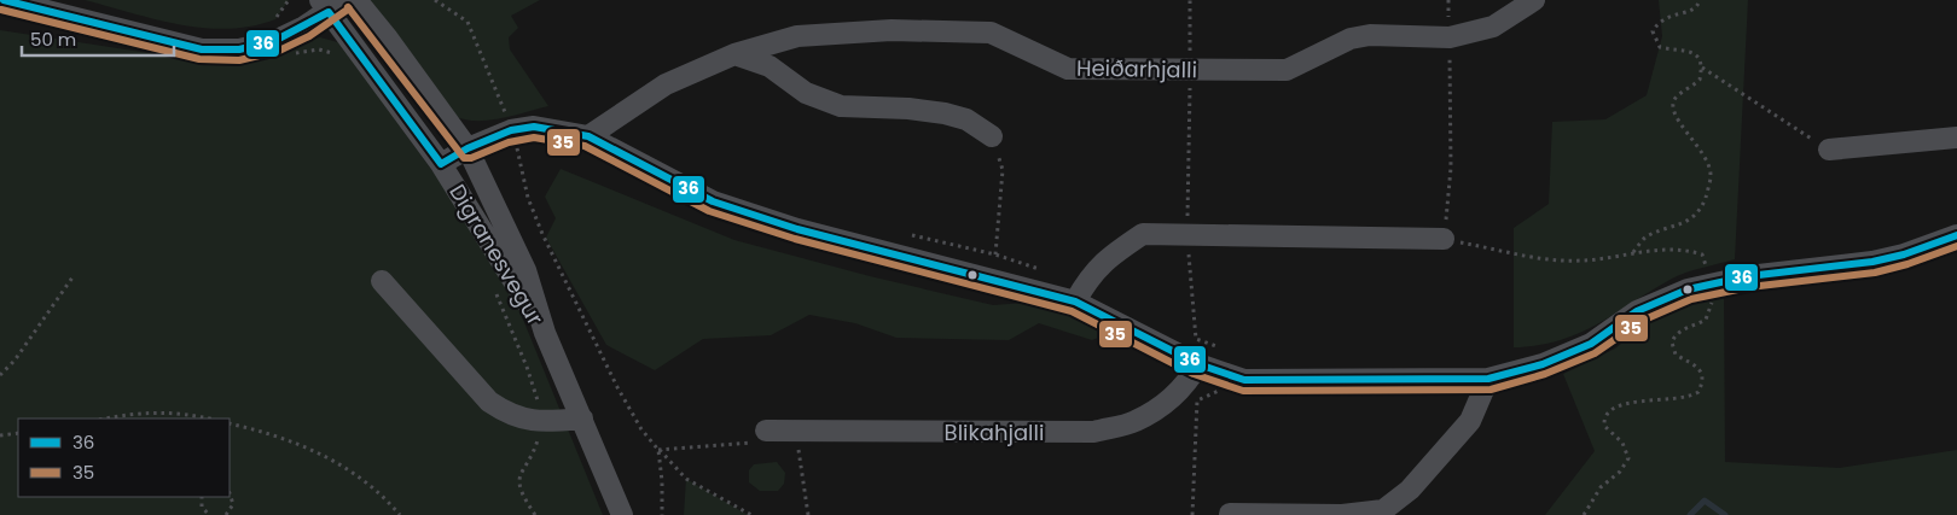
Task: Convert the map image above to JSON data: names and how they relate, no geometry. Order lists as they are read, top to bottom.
{
  "streets": {
    "street": ["Heiðarhjalli", "Digranesvegur", "Blikahjalli"]
  },
  "lines": ["transit line 36", "transit line 35"],
  "legend": ["36", "35"],
  "scale_bar": "50 m"
}
